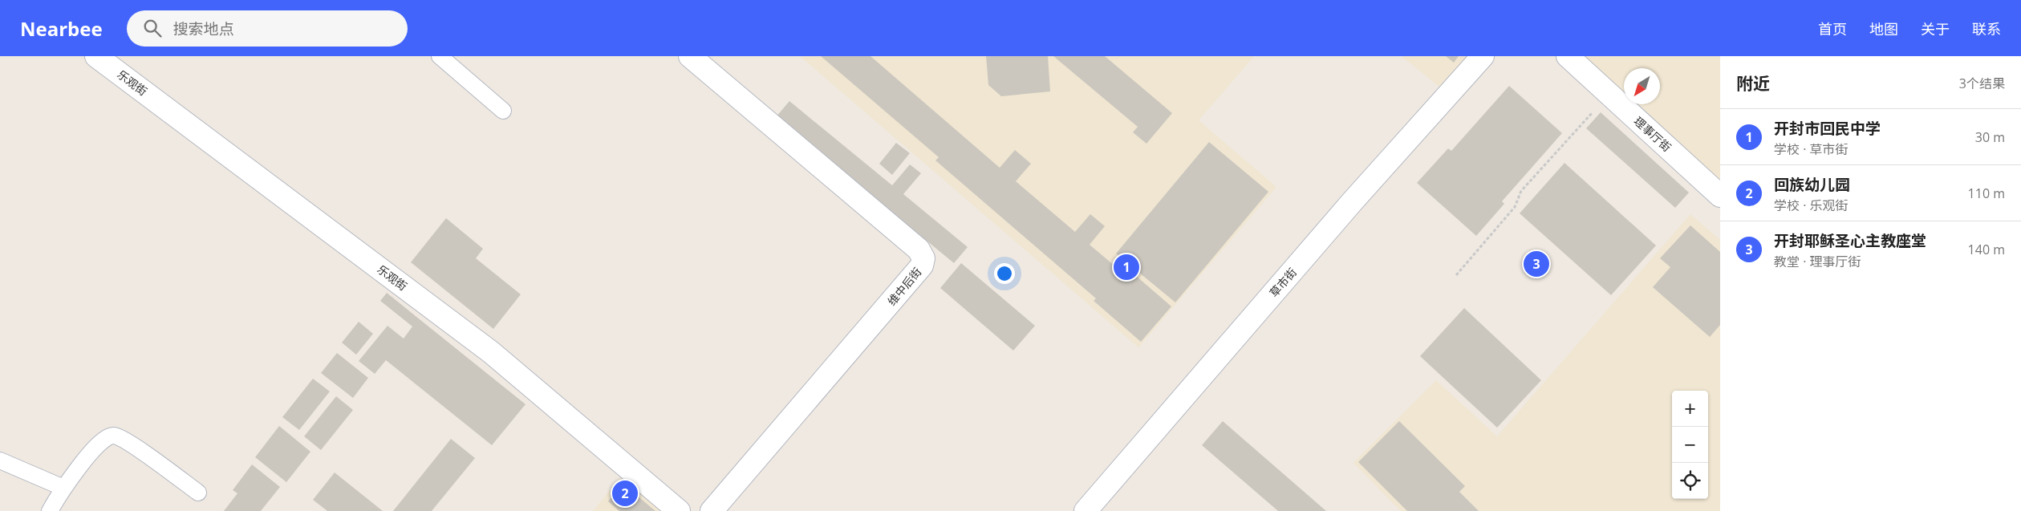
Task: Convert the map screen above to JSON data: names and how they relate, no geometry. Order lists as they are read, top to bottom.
{
  "streets": {
    "street": [
      "乐观街",
      "理事厅街",
      "草市街",
      "维中后街"
    ]
  },
  "north": "bottom left",
  "page": {
    "header": "Nearbee",
    "search": "搜索地点",
    "nav": [
      "首页",
      "地图",
      "关于",
      "联系"
    ],
    "heading": ["附近", "3个结果"],
    "list": [
      {
        "mark": "1",
        "name": "开封市回民中学",
        "note": "学校 · 草市街",
        "value": "30 m"
      },
      {
        "mark": "2",
        "name": "回族幼儿园",
        "note": "学校 · 乐观街",
        "value": "110 m"
      },
      {
        "mark": "3",
        "name": "开封耶稣圣心主教座堂",
        "note": "教堂 · 理事厅街",
        "value": "140 m"
      }
    ],
    "pins": ["3", "1", "2"],
    "map_buttons": ["+", "−"]
  }
}
